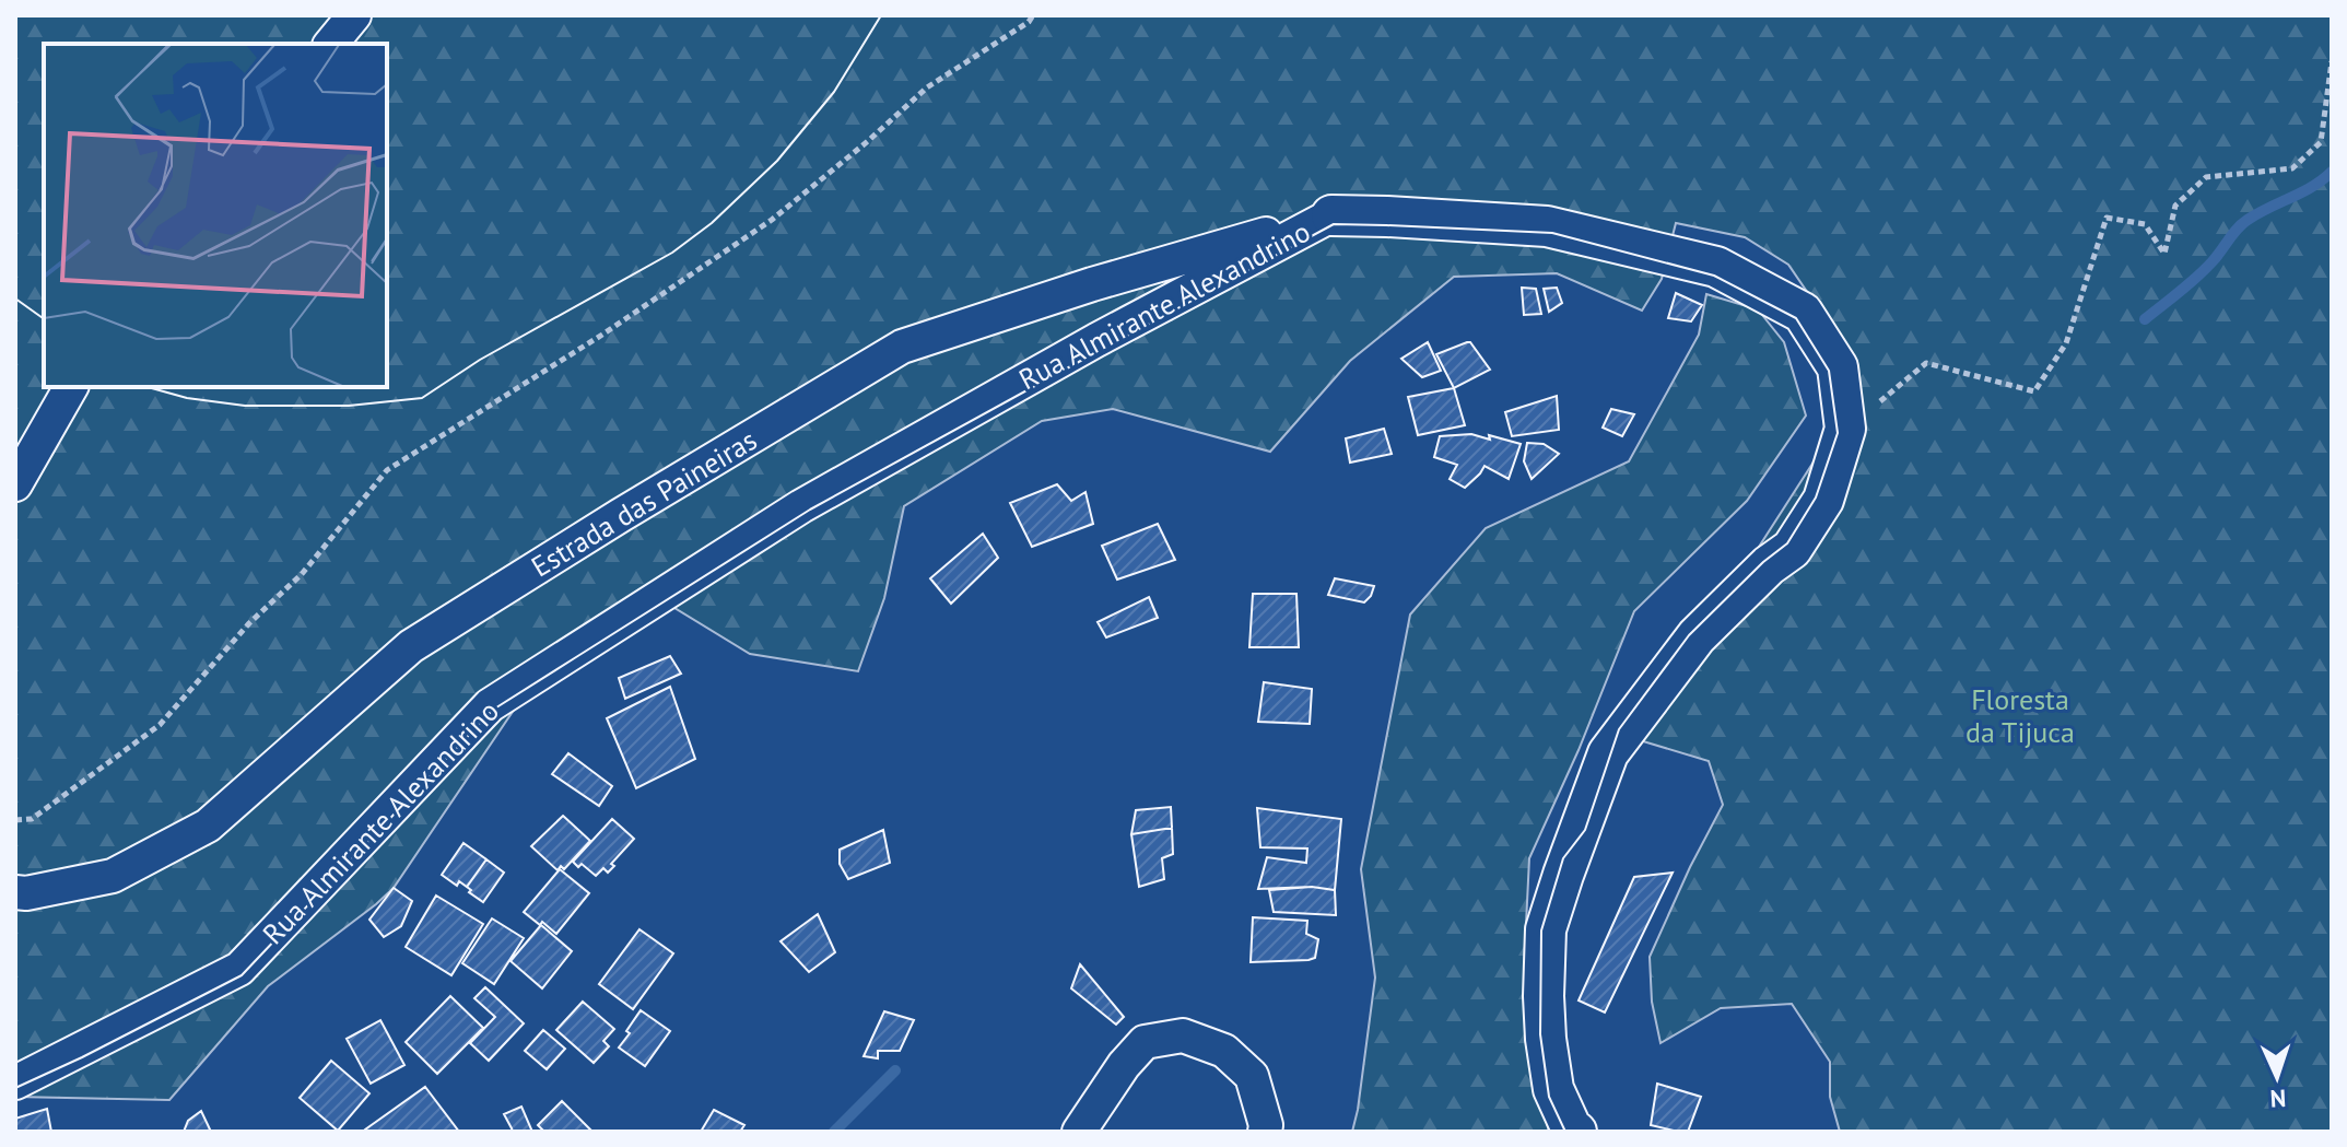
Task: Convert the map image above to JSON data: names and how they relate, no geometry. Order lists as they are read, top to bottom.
{
  "streets": {
    "street": ["Rua Almirante Alexandrino", "Estrada das Paineiras"]
  },
  "crossings": [
    ["Rua Almirante Alexandrino", "Estrada das Paineiras"]
  ],
  "parks": ["Floresta da Tijuca"],
  "north": "bottom"
}
